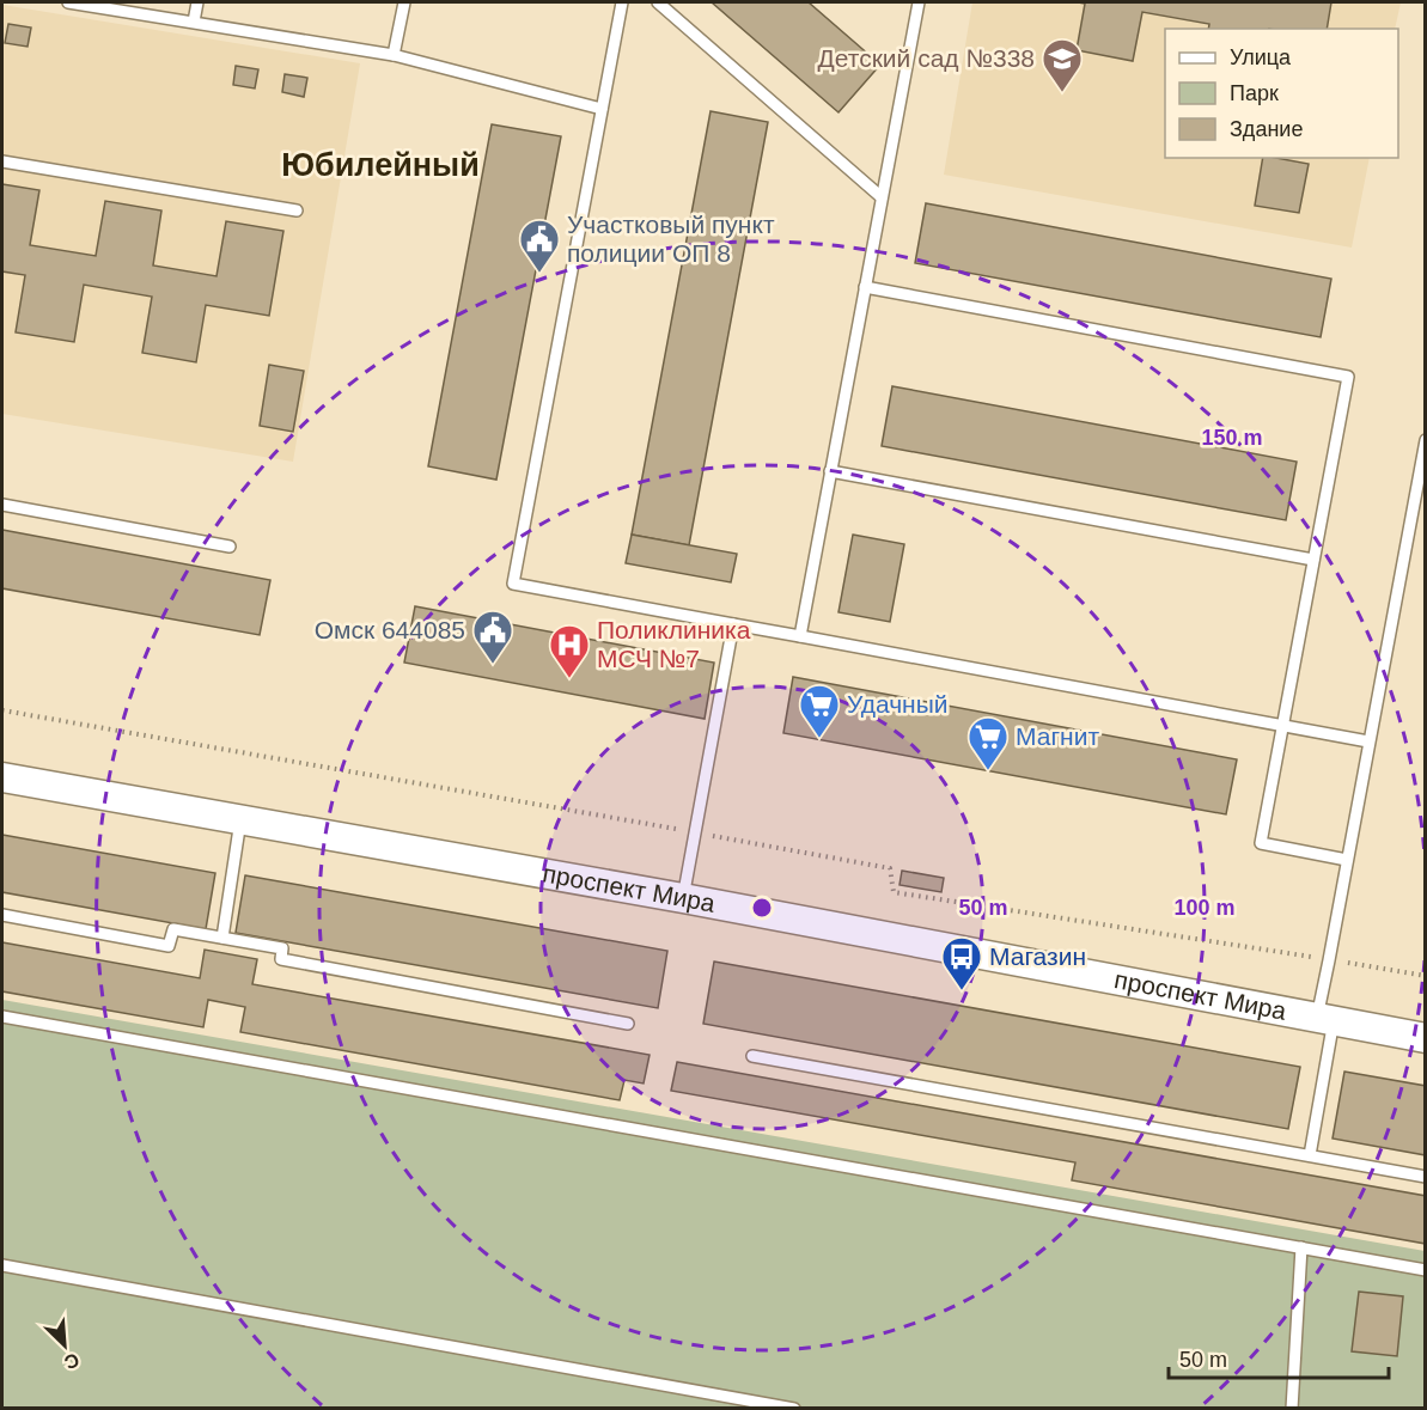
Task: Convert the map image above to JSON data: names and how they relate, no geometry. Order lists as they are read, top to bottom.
{
  "streets": {
    "street": ["проспект Мира"]
  },
  "districts": ["Юбилейный"],
  "places": {
    "school or university": ["Детский сад №338"],
    "public building": ["Участковый пункт полиции ОП 8", "Омск 644085"],
    "hospital": ["Поликлиника МСЧ №7"],
    "supermarket": ["Удачный", "Магнит"],
    "bus stop": ["Магазин"]
  },
  "legend": ["Улица", "Парк", "Здание"],
  "scale_bar": "50 m",
  "north": "bottom right",
  "rings": ["150 m", "50 m", "100 m"]
}
